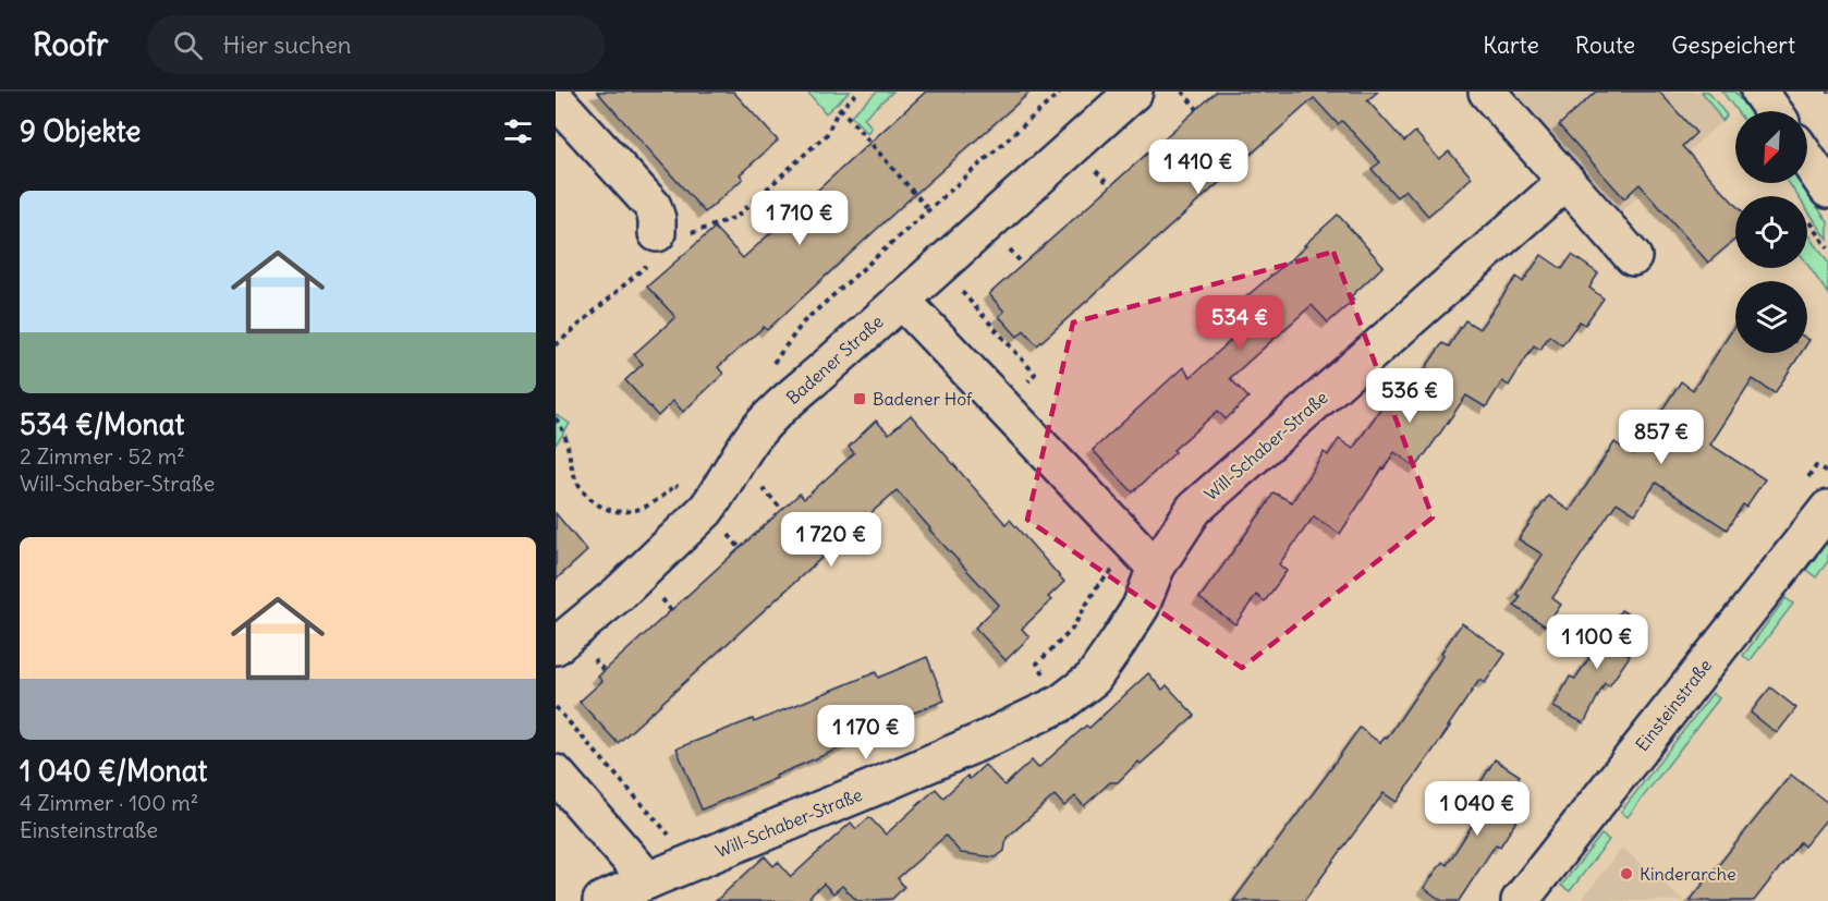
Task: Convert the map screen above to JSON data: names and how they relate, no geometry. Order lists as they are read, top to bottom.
{
  "streets": {
    "street": ["Badener Straße", "Will-Schaber-Straße", "Einsteinstraße"]
  },
  "places": {
    "transit": ["Badener Hof"],
    "other": ["Kinderarche"]
  },
  "north": "bottom left",
  "page": {
    "header": "Roofr",
    "search": "Hier suchen",
    "nav": ["Karte", "Route", "Gespeichert"],
    "heading": "9 Objekte",
    "price": [
      "1 410 €",
      "1 710 €",
      "534 €",
      "536 €",
      "857 €",
      "1 720 €",
      "1 100 €",
      "1 170 €",
      "1 040 €"
    ],
    "list": [
      {
        "name": "534 €/Monat",
        "note": "2 Zimmer · 52 m² · Will-Schaber-Straße"
      },
      {
        "name": "1 040 €/Monat",
        "note": "4 Zimmer · 100 m² · Einsteinstraße"
      }
    ]
  }
}
